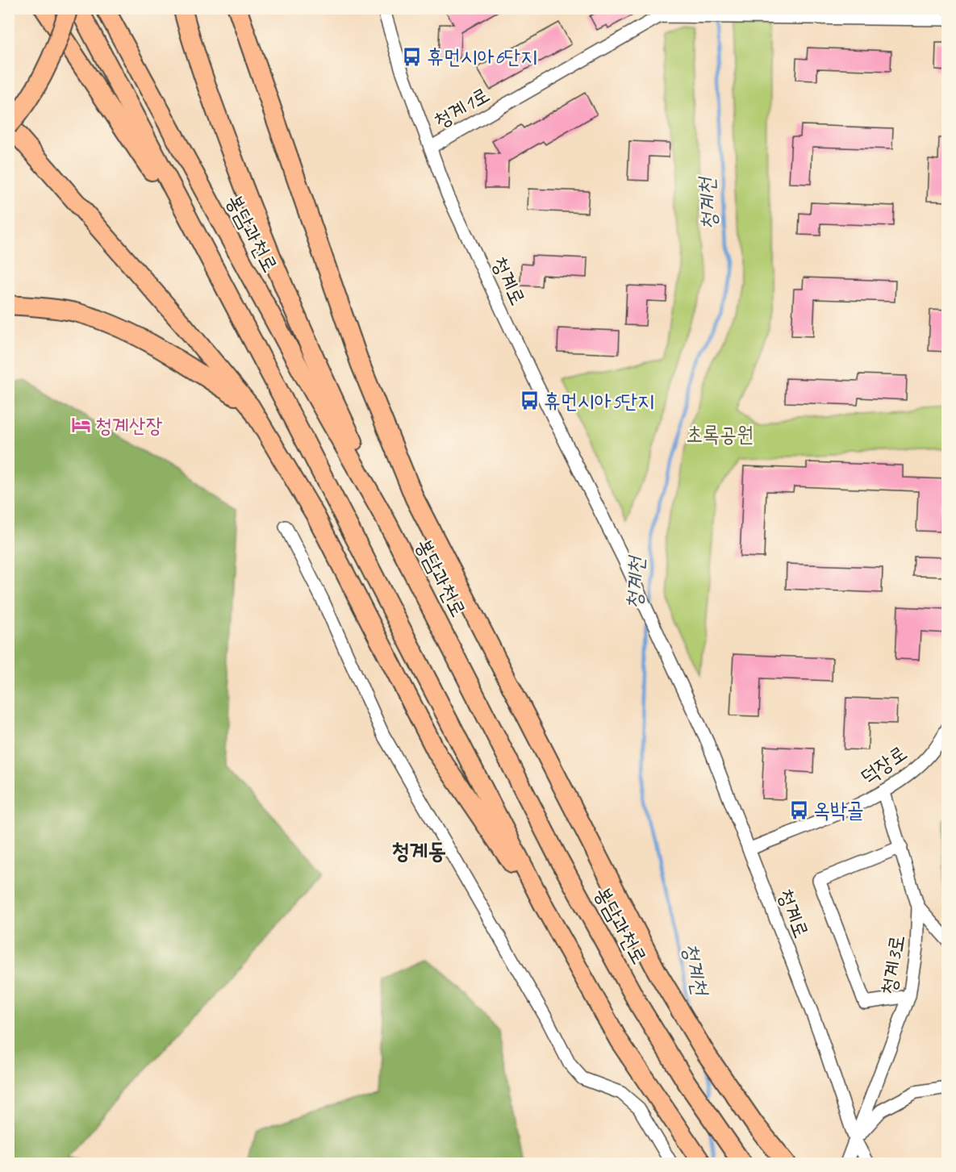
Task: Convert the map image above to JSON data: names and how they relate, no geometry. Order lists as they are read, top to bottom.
{
  "streets": {
    "highway": ["봉담과천로"],
    "street": [
      "청계1로",
      "청계로",
      "덕장로",
      "청계3로"
    ]
  },
  "crossings": [
    ["청계1로", "청계로"],
    ["청계로", "덕장로"],
    ["청계로", "청계3로"],
    ["덕장로", "청계3로"]
  ],
  "districts": ["청계동"],
  "water": ["청계천"],
  "parks": ["초록공원"],
  "places": {
    "bus stop": ["휴먼시아6단지", "휴먼시아5단지", "옥박골"],
    "hotel": ["청계산장"]
  }
}
